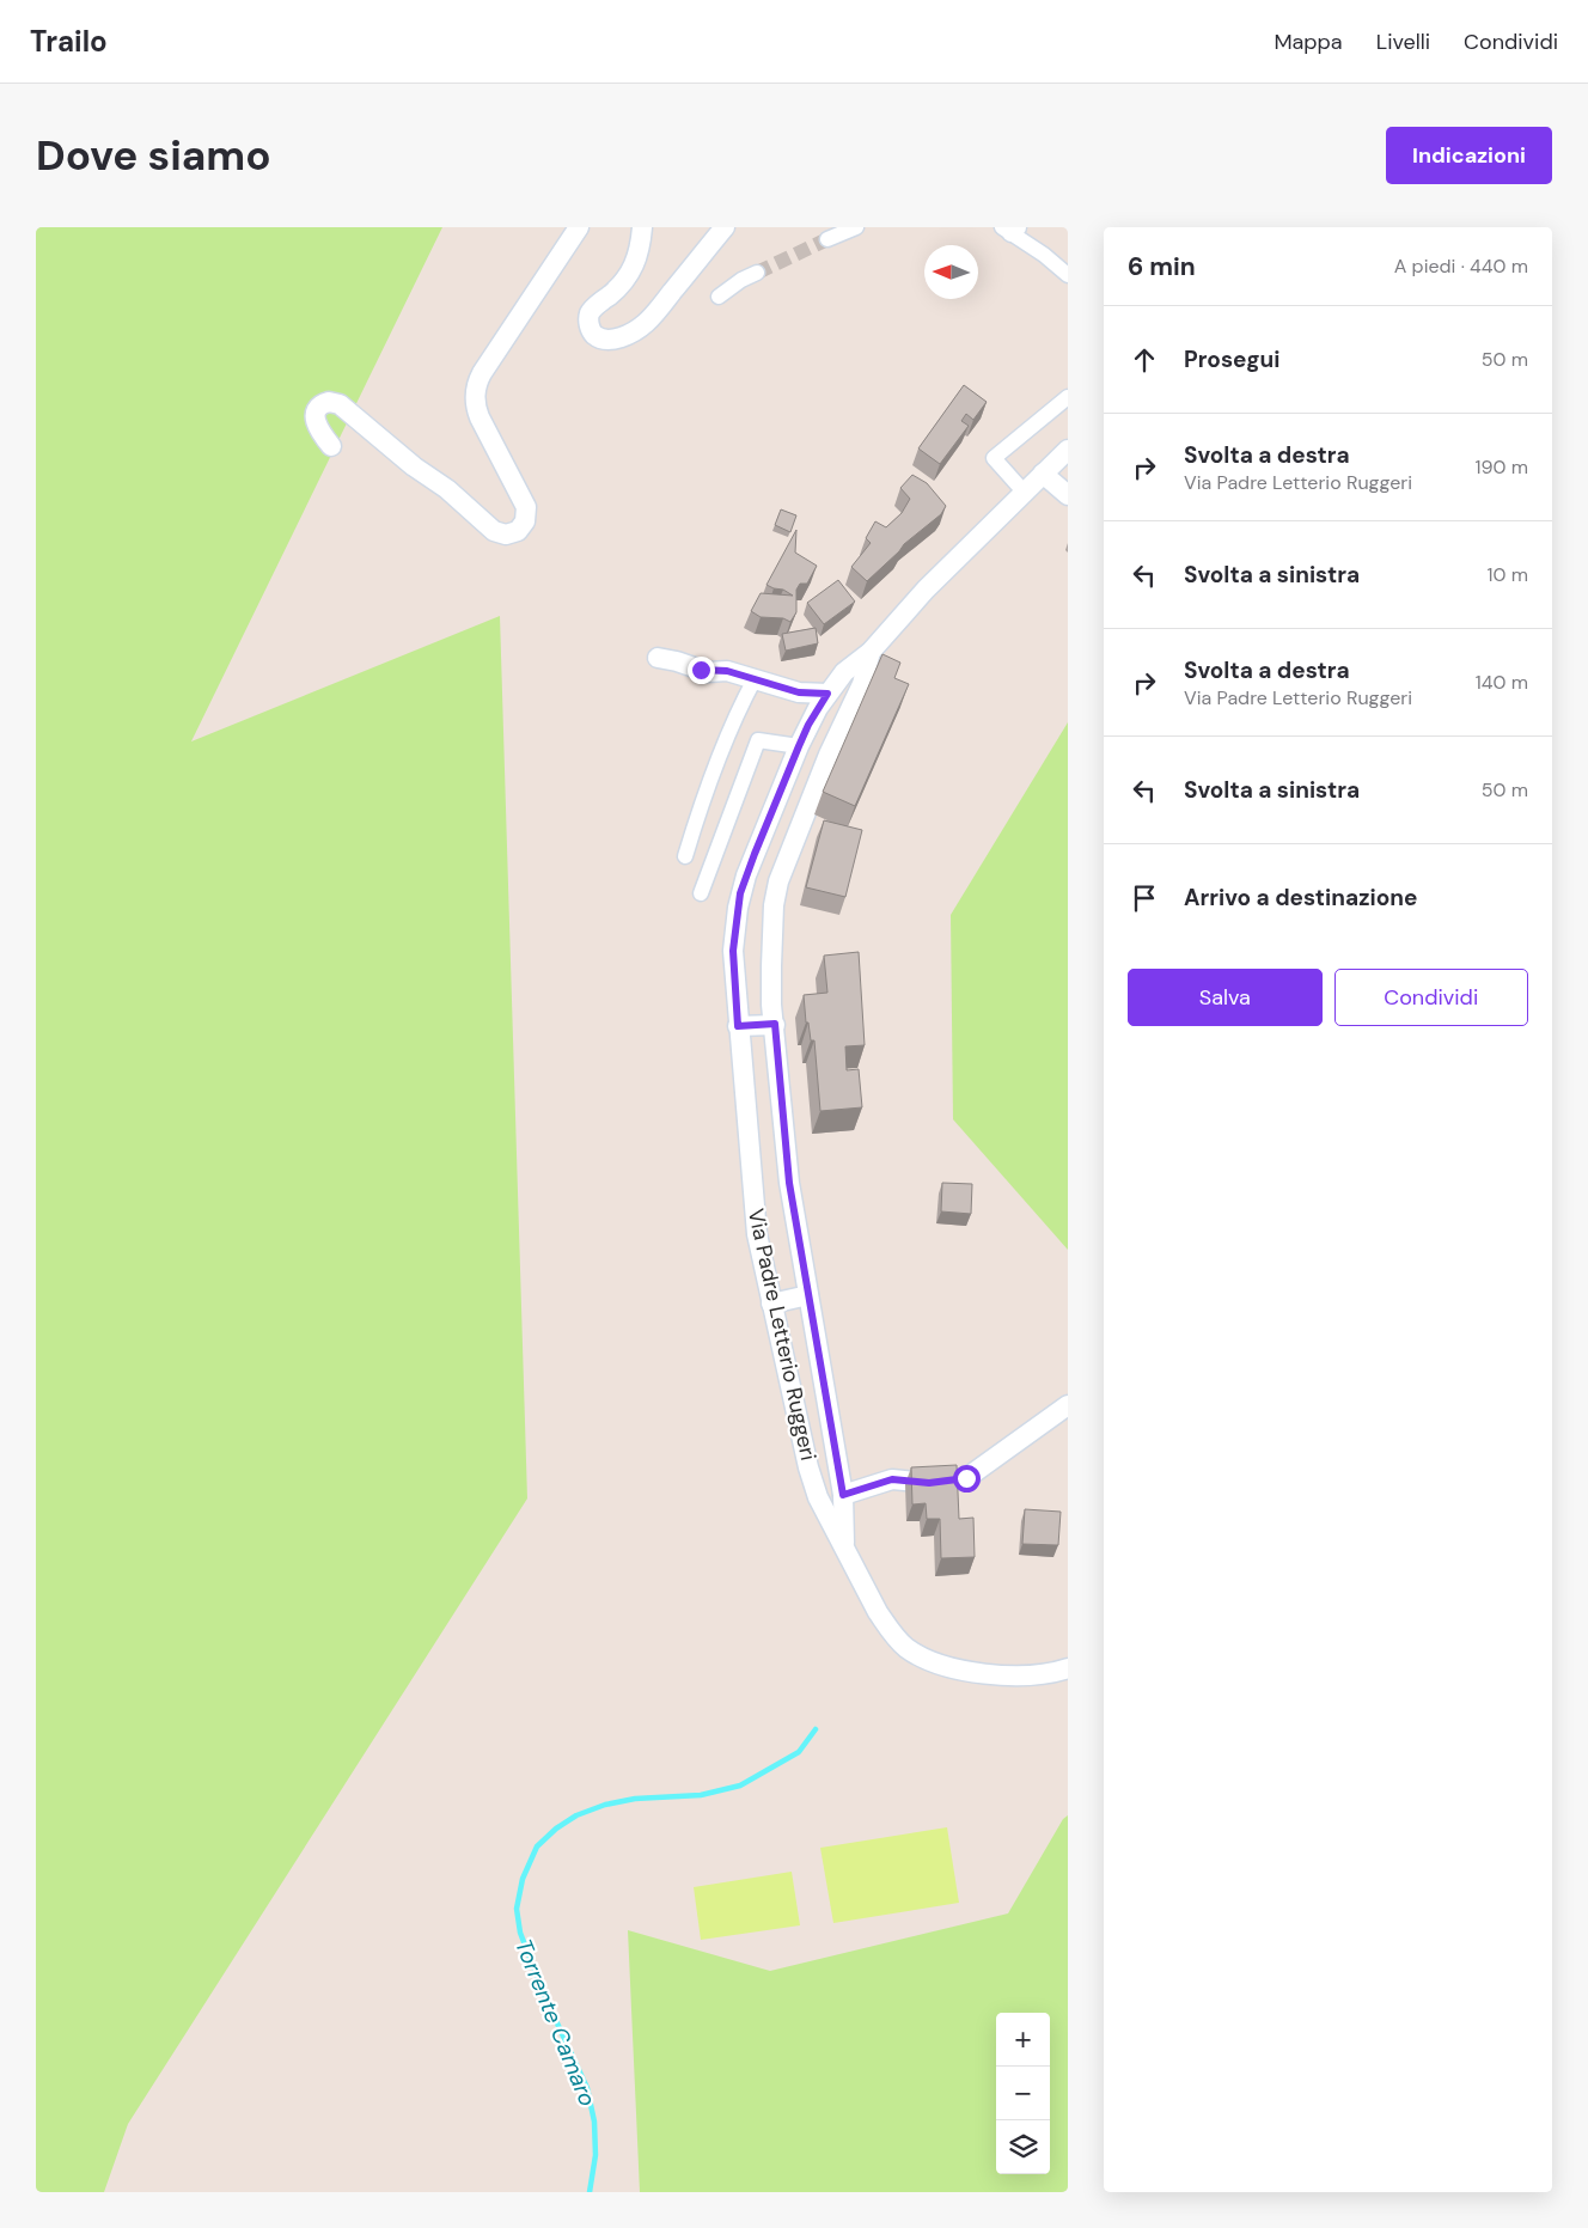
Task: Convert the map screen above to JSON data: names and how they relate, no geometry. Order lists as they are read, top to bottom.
{
  "streets": {
    "street": ["Via Padre Letterio Ruggeri"]
  },
  "water": ["Torrente Camaro"],
  "north": "left",
  "page": {
    "header": "Trailo",
    "nav": ["Mappa", "Livelli", "Condividi"],
    "buttons": [
      "Indicazioni",
      ["Salva", "Condividi"]
    ],
    "title": "Dove siamo",
    "heading": ["6 min", "A piedi · 440 m"],
    "list": [
      ["Prosegui", "50 m"],
      ["Svolta a destra", "Via Padre Letterio Ruggeri", "190 m"],
      ["Svolta a sinistra", "10 m"],
      ["Svolta a destra", "Via Padre Letterio Ruggeri", "140 m"],
      ["Svolta a sinistra", "50 m"],
      "Arrivo a destinazione"
    ],
    "map_buttons": ["+", "−"]
  }
}
